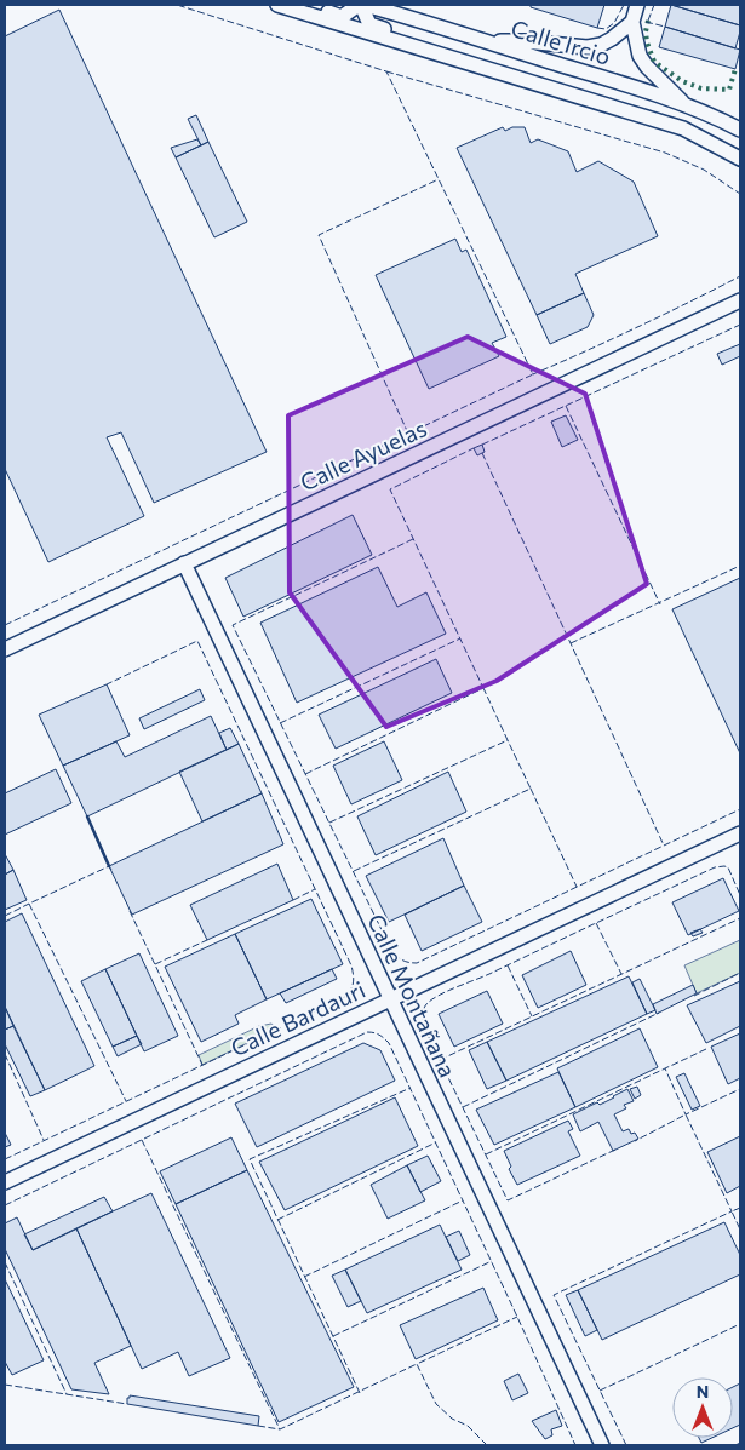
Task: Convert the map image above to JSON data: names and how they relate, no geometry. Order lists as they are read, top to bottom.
{
  "streets": {
    "street": [
      "Calle Ircio",
      "Calle Ayuelas",
      "Calle Montañana",
      "Calle Bardauri"
    ]
  },
  "crossings": [
    ["Calle Ayuelas", "Calle Montañana"],
    ["Calle Montañana", "Calle Bardauri"]
  ],
  "north": "top"
}
